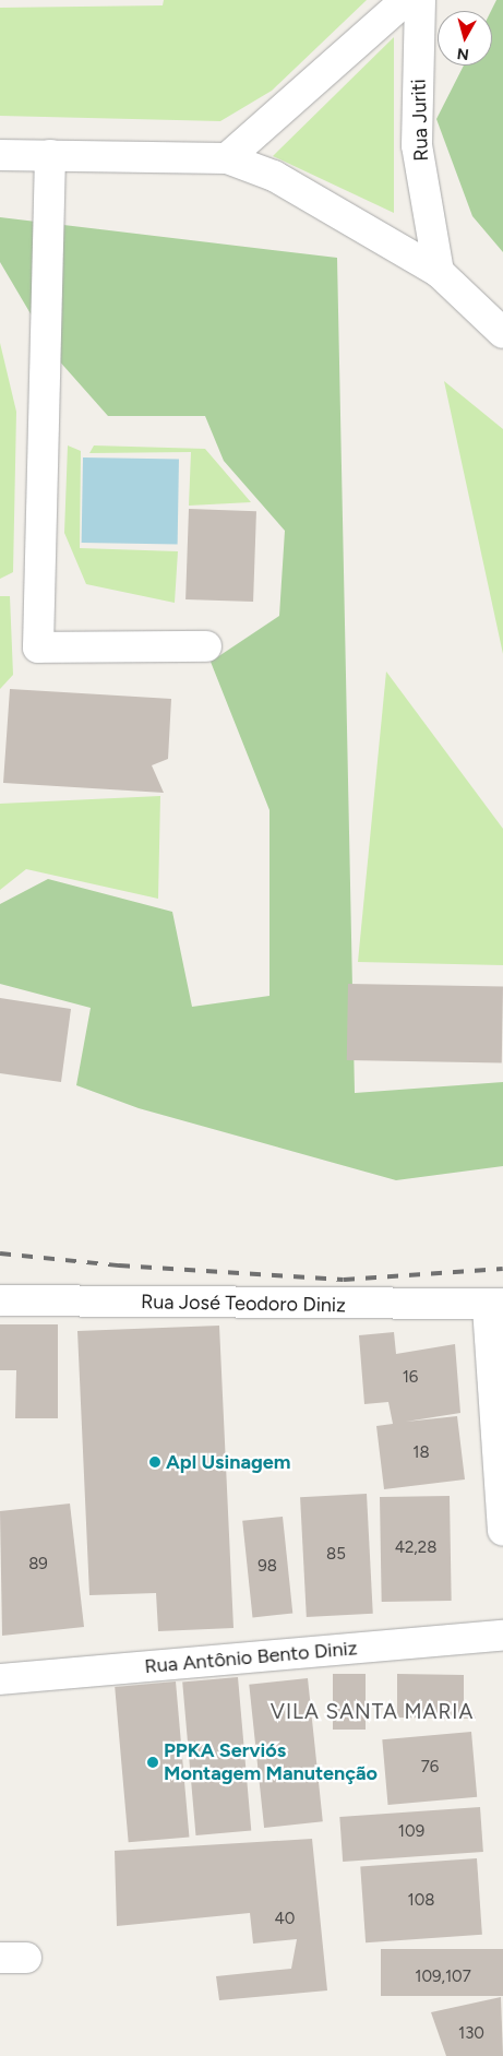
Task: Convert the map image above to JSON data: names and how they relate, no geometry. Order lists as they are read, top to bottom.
{
  "streets": {
    "street": ["Rua Juriti", "Rua José Teodoro Diniz", "Rua Antônio Bento Diniz"]
  },
  "districts": ["VILA SANTA MARIA"],
  "places": ["Apl Usinagem", "PPKA Serviós Montagem Manutenção"],
  "house_numbers": [
    "16",
    "18",
    "42,28",
    "85",
    "89",
    "98",
    "76",
    "109",
    "108",
    "40",
    "109,107",
    "130"
  ],
  "north": "bottom"
}
